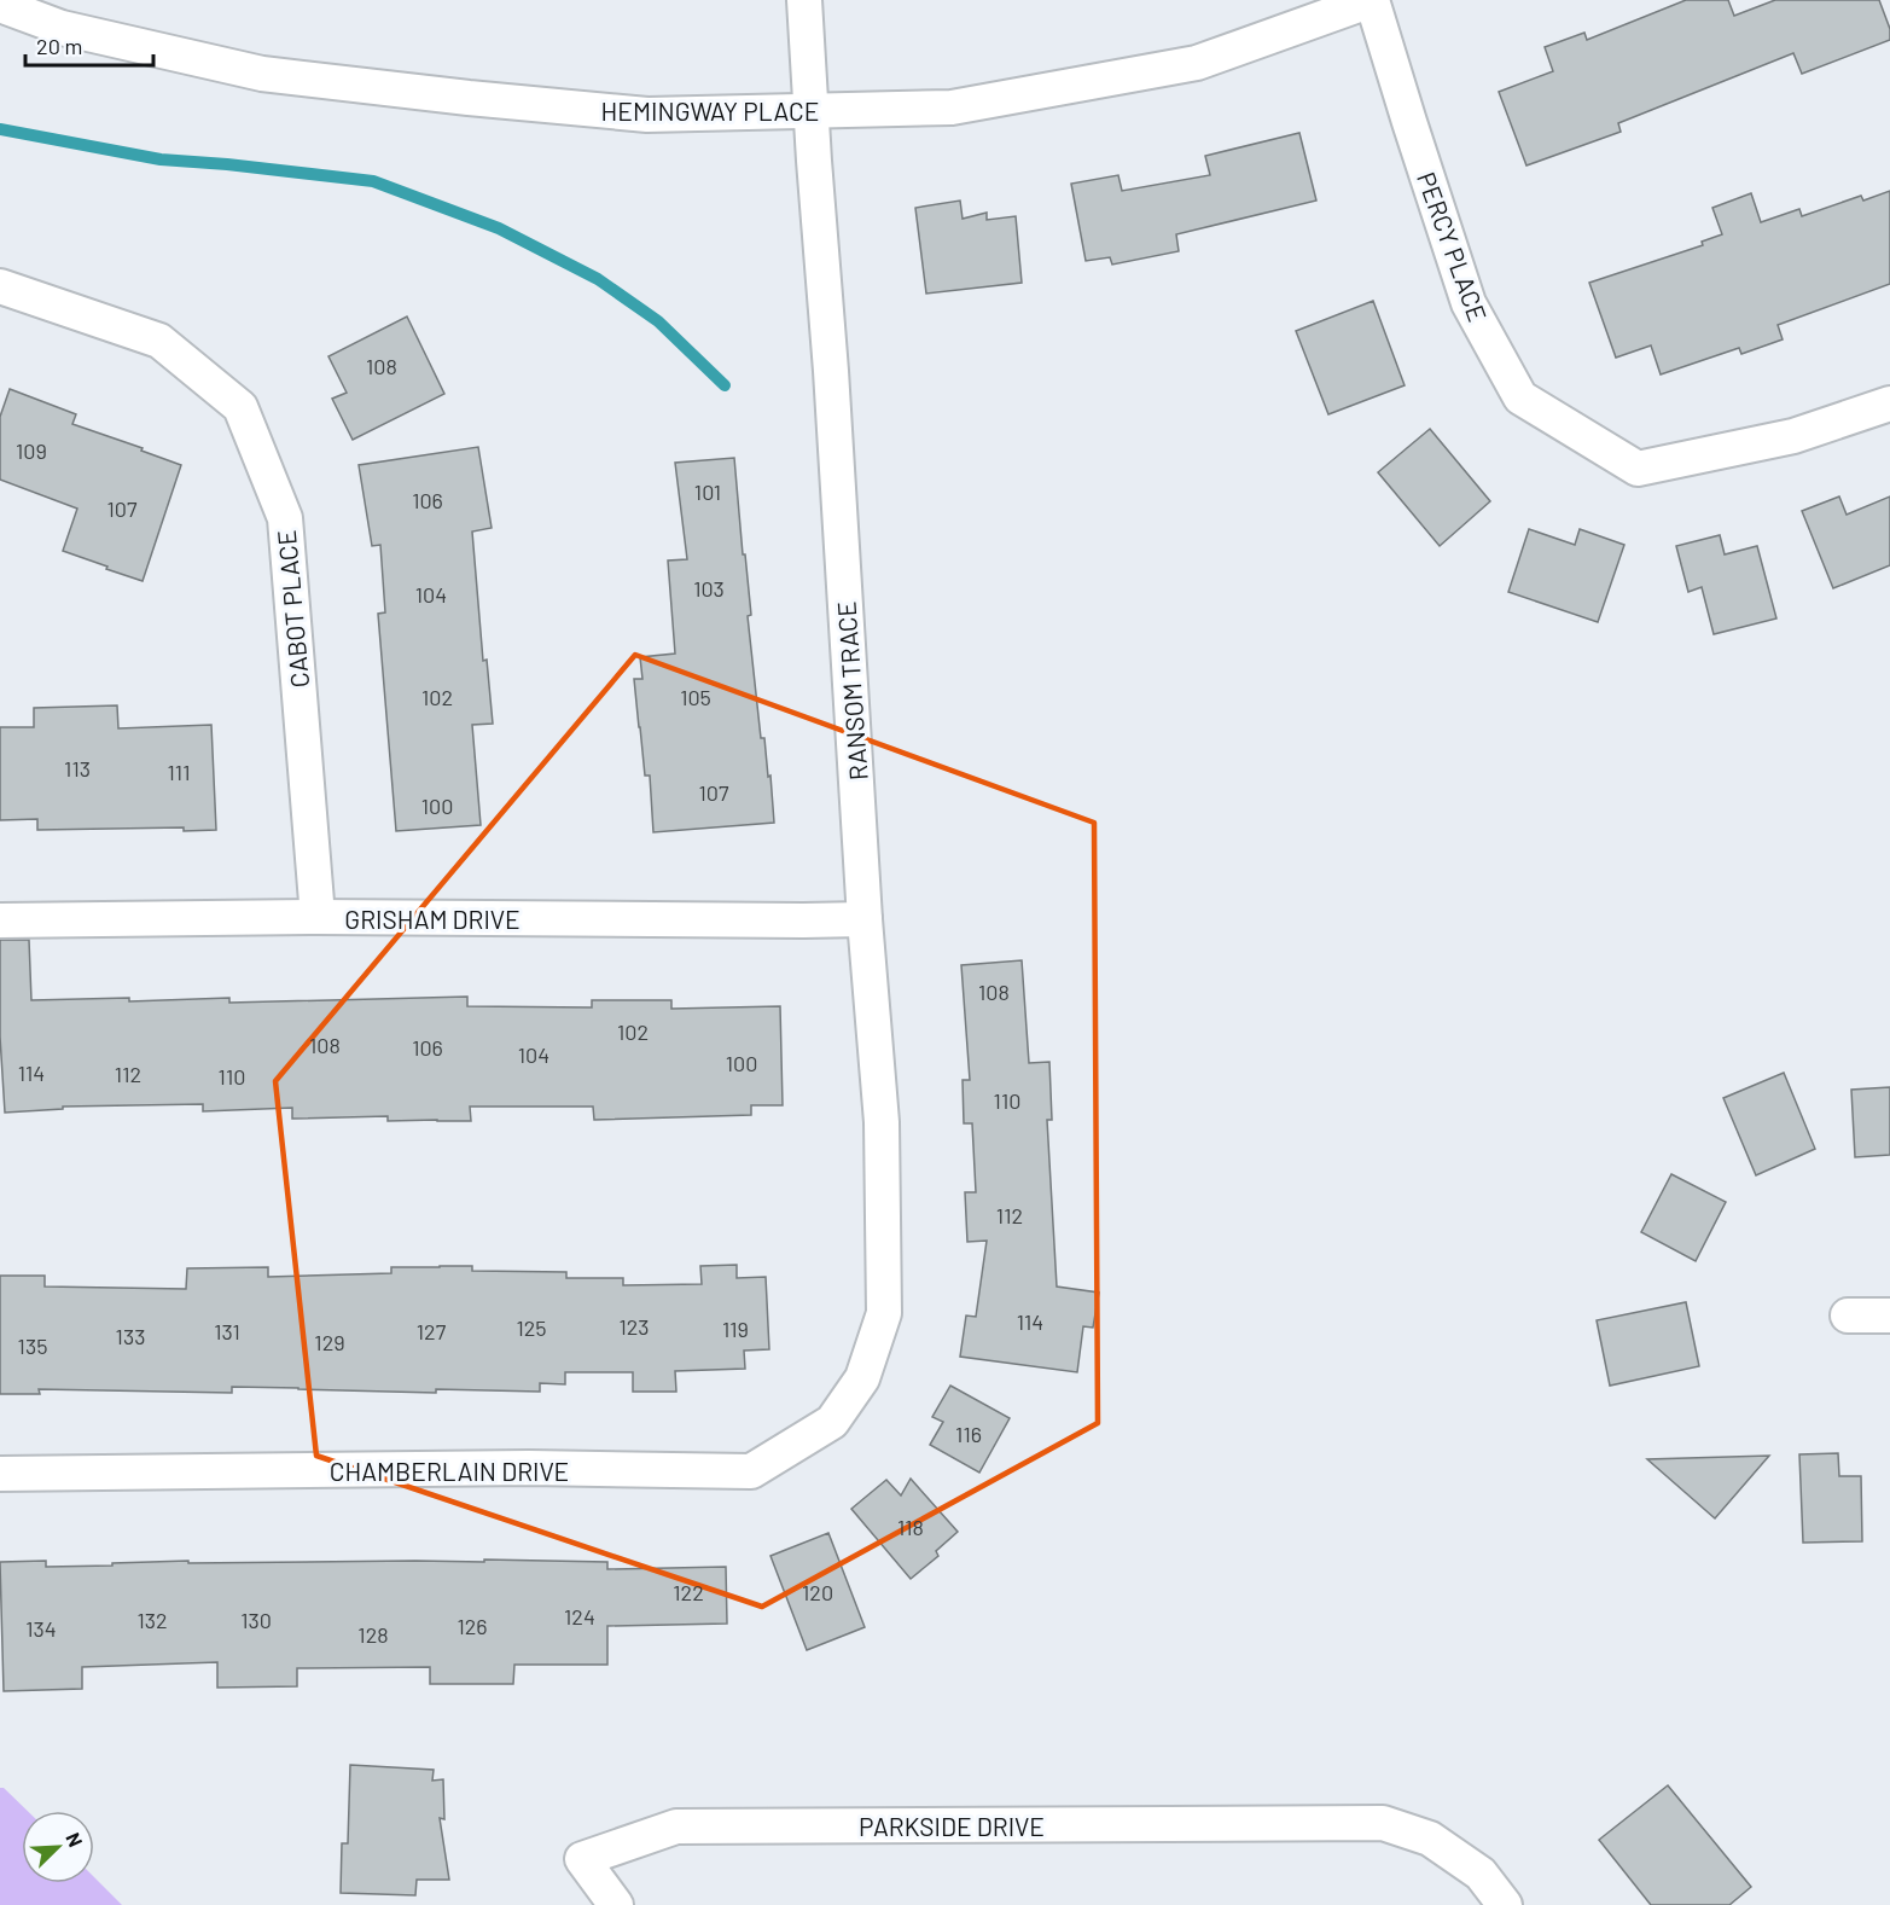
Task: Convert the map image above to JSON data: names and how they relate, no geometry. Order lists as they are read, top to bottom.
{
  "streets": {
    "street": [
      "HEMINGWAY PLACE",
      "PERCY PLACE",
      "CABOT PLACE",
      "RANSOM TRACE",
      "GRISHAM DRIVE",
      "CHAMBERLAIN DRIVE",
      "PARKSIDE DRIVE"
    ]
  },
  "crossings": [
    ["HEMINGWAY PLACE", "PERCY PLACE"],
    ["HEMINGWAY PLACE", "RANSOM TRACE"],
    ["CABOT PLACE", "GRISHAM DRIVE"],
    ["RANSOM TRACE", "GRISHAM DRIVE"],
    ["RANSOM TRACE", "CHAMBERLAIN DRIVE"]
  ],
  "house_numbers": [
    "108",
    "109",
    "101",
    "106",
    "107",
    "103",
    "104",
    "102",
    "105",
    "113",
    "111",
    "107",
    "100",
    "108",
    "102",
    "108",
    "106",
    "104",
    "100",
    "114",
    "112",
    "110",
    "110",
    "112",
    "114",
    "123",
    "125",
    "119",
    "131",
    "127",
    "133",
    "129",
    "135",
    "116",
    "118",
    "122",
    "120",
    "124",
    "132",
    "130",
    "126",
    "134",
    "128"
  ],
  "scale_bar": "20 m",
  "north": "top right"
}
